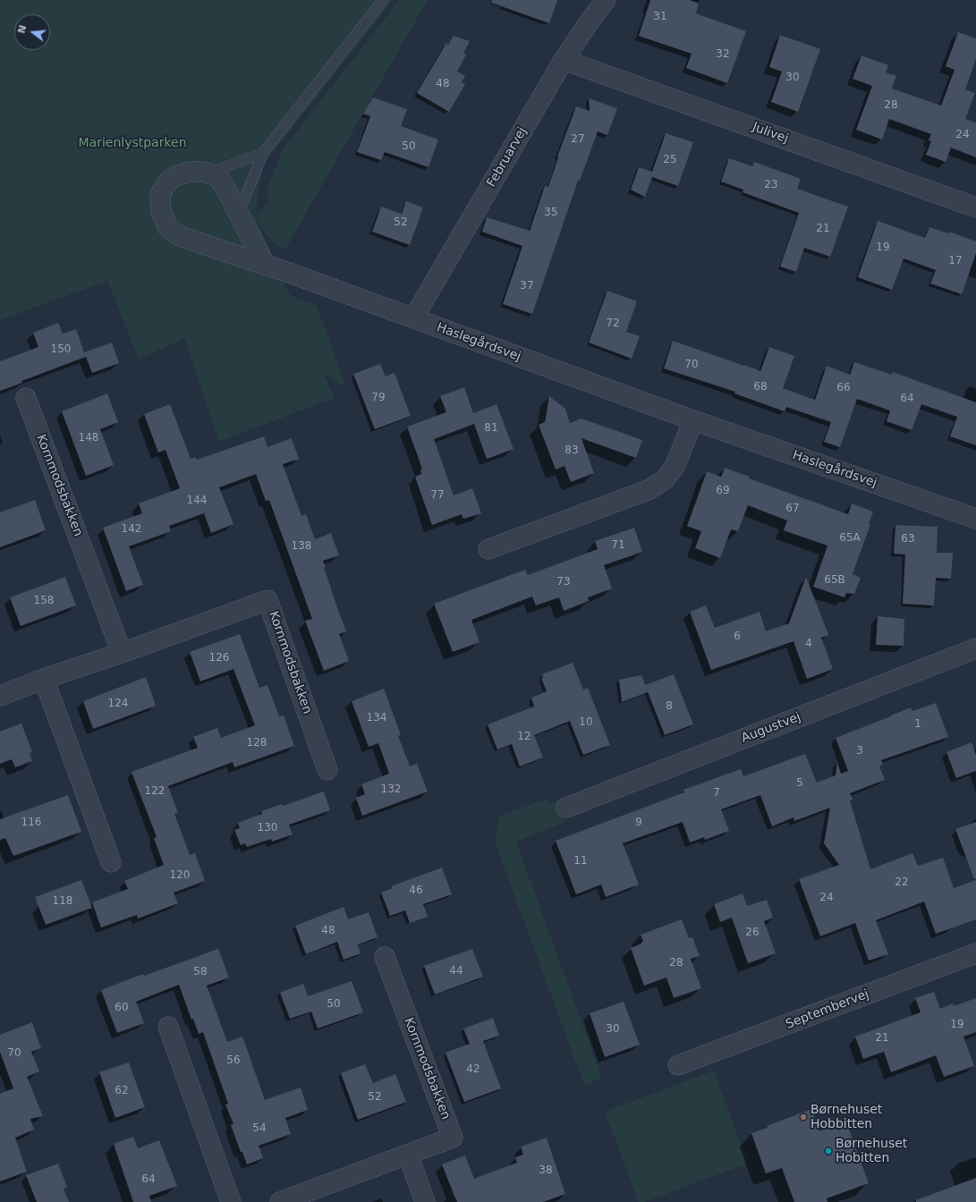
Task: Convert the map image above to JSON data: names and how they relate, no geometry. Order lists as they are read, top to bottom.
{
  "streets": {
    "street": [
      "Julivej",
      "Februarvej",
      "Haslegårdsvej",
      "Kornmodsbakken",
      "Augustvej",
      "Septembervej"
    ]
  },
  "crossings": [
    ["Julivej", "Februarvej"],
    ["Februarvej", "Haslegårdsvej"]
  ],
  "parks": ["Marienlystparken"],
  "places": ["Børnehuset Hobbitten", "Børnehuset Hobitten"],
  "house_numbers": [
    "31",
    "32",
    "30",
    "48",
    "28",
    "24",
    "27",
    "50",
    "25",
    "23",
    "35",
    "52",
    "21",
    "19",
    "17",
    "37",
    "72",
    "150",
    "70",
    "68",
    "66",
    "79",
    "64",
    "81",
    "148",
    "83",
    "69",
    "77",
    "144",
    "67",
    "142",
    "65A",
    "63",
    "71",
    "138",
    "65B",
    "73",
    "158",
    "6",
    "4",
    "126",
    "124",
    "8",
    "134",
    "10",
    "1",
    "12",
    "128",
    "3",
    "5",
    "132",
    "122",
    "7",
    "116",
    "9",
    "130",
    "11",
    "120",
    "22",
    "46",
    "24",
    "118",
    "48",
    "26",
    "28",
    "44",
    "58",
    "50",
    "60",
    "19",
    "30",
    "21",
    "70",
    "56",
    "42",
    "62",
    "52",
    "54",
    "38",
    "64"
  ],
  "north": "left"
}
